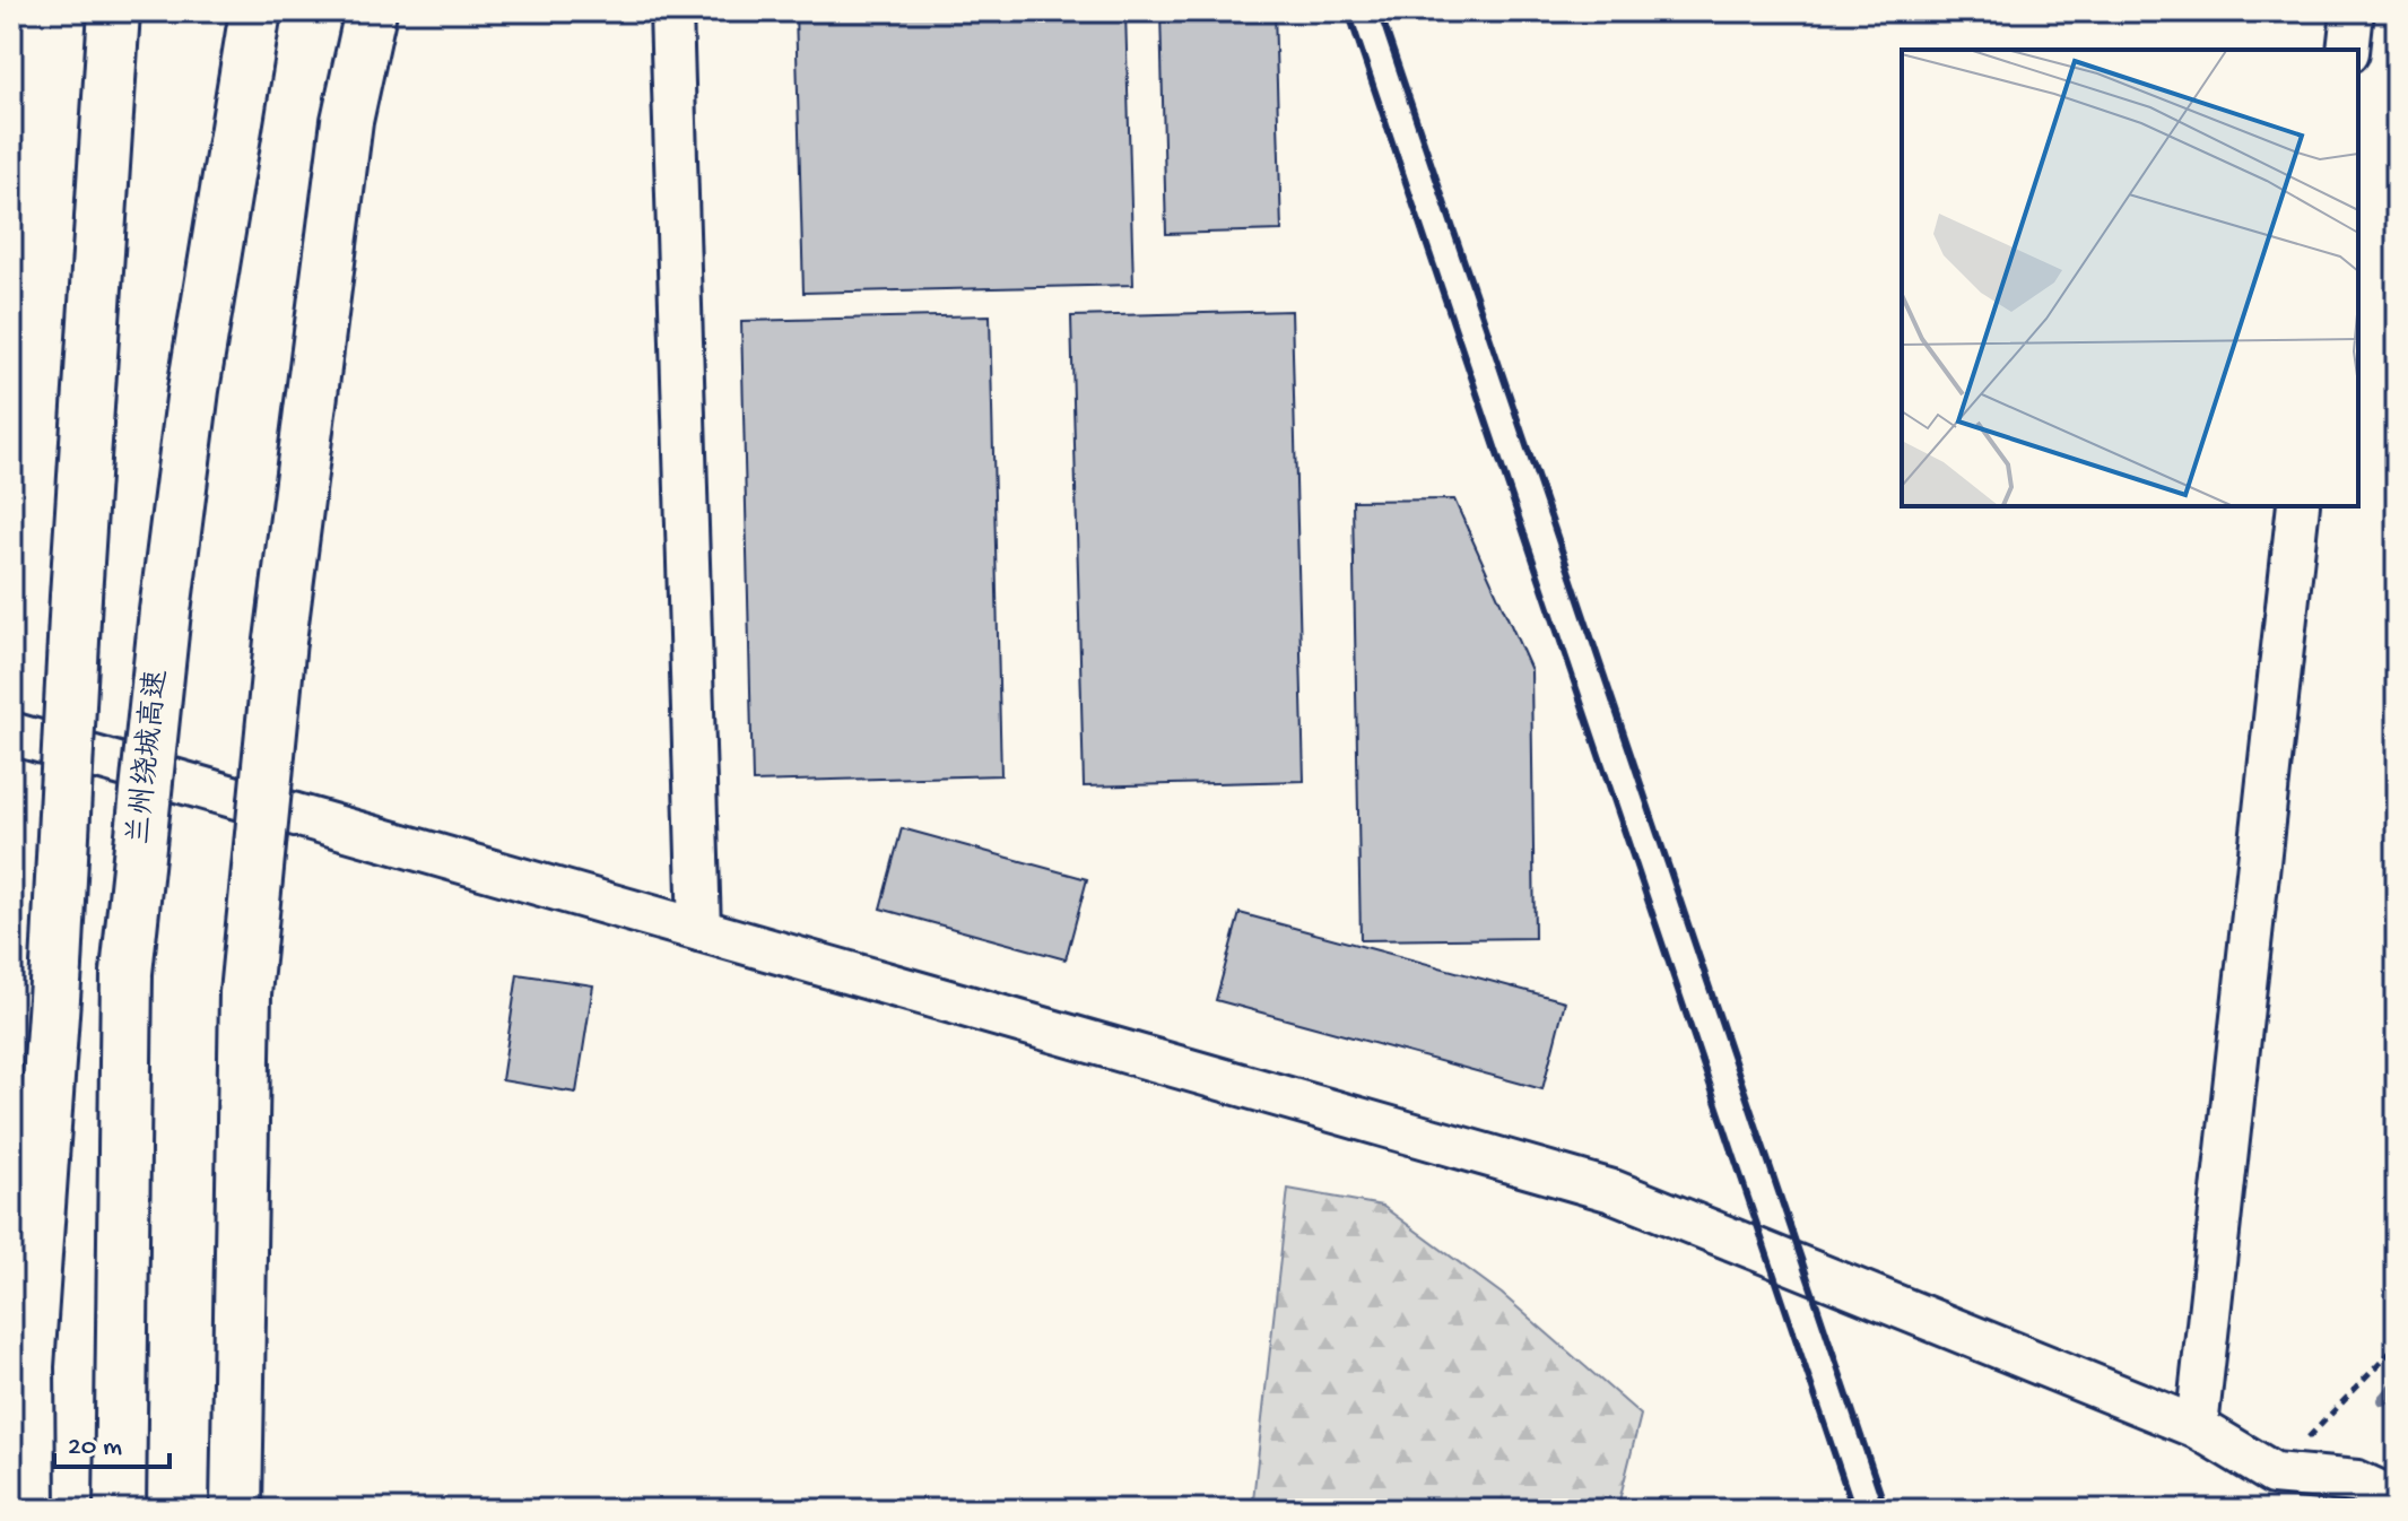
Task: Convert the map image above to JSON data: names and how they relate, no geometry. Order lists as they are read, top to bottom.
{
  "streets": {
    "highway": ["兰州绕城高速"]
  },
  "scale_bar": "20 m"
}
